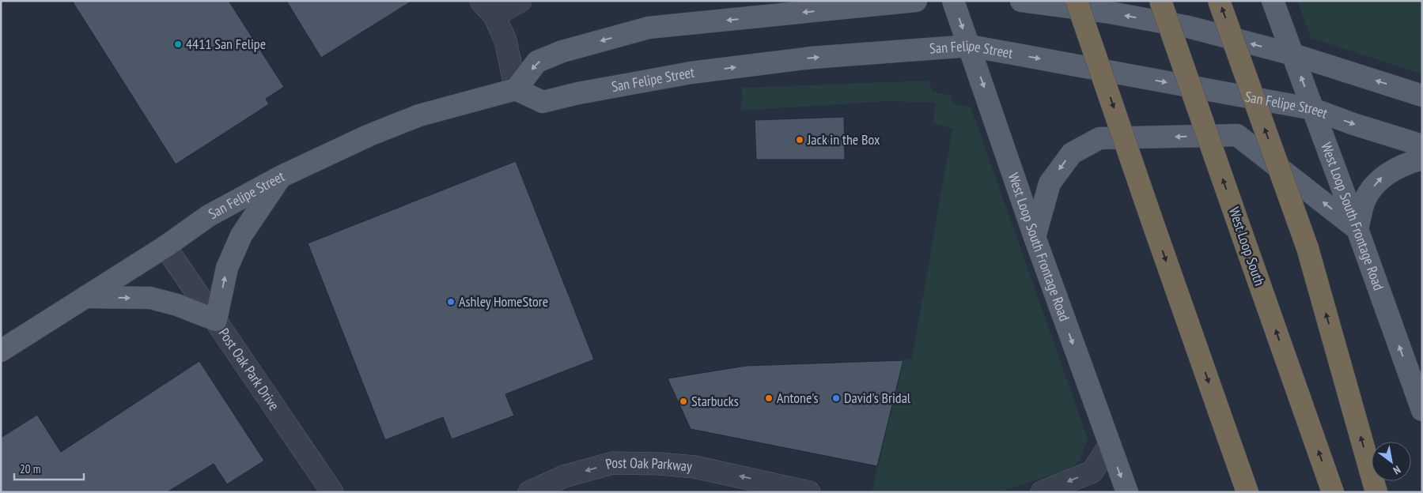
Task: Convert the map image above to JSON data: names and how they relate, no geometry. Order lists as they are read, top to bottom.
{
  "streets": {
    "highway": ["West Loop South"],
    "main road": ["San Felipe Street", "West Loop South Frontage Road"],
    "street": ["Post Oak Park Drive", "Post Oak Parkway"]
  },
  "crossings": [
    ["San Felipe Street", "West Loop South Frontage Road"],
    ["San Felipe Street", "Post Oak Park Drive"]
  ],
  "one_way": ["Post Oak Parkway"],
  "places": [
    "4411 San Felipe",
    "Jack in the Box",
    "Ashley HomeStore",
    "Antone's",
    "David's Bridal",
    "Starbucks"
  ],
  "scale_bar": "20 m",
  "north": "bottom right"
}
